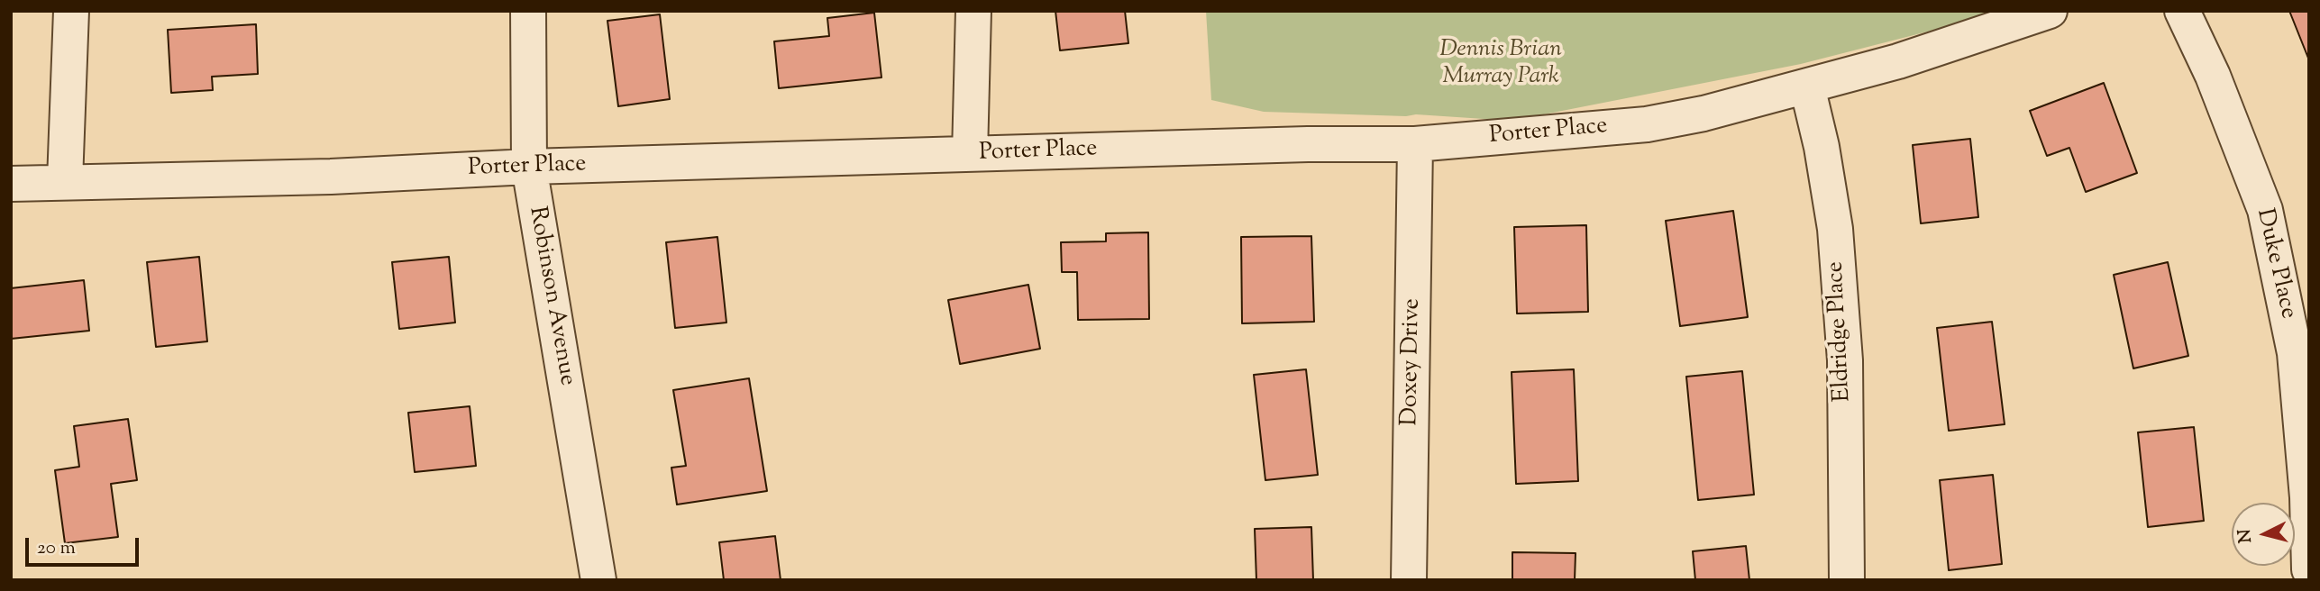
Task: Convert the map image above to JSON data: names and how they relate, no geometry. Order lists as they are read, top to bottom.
{
  "streets": {
    "street": [
      "Porter Place",
      "Duke Place",
      "Robinson Avenue",
      "Eldridge Place",
      "Doxey Drive"
    ]
  },
  "crossings": [
    ["Porter Place", "Robinson Avenue"],
    ["Porter Place", "Eldridge Place"],
    ["Porter Place", "Doxey Drive"]
  ],
  "parks": ["Dennis Brian Murray Park"],
  "scale_bar": "20 m",
  "north": "left"
}
